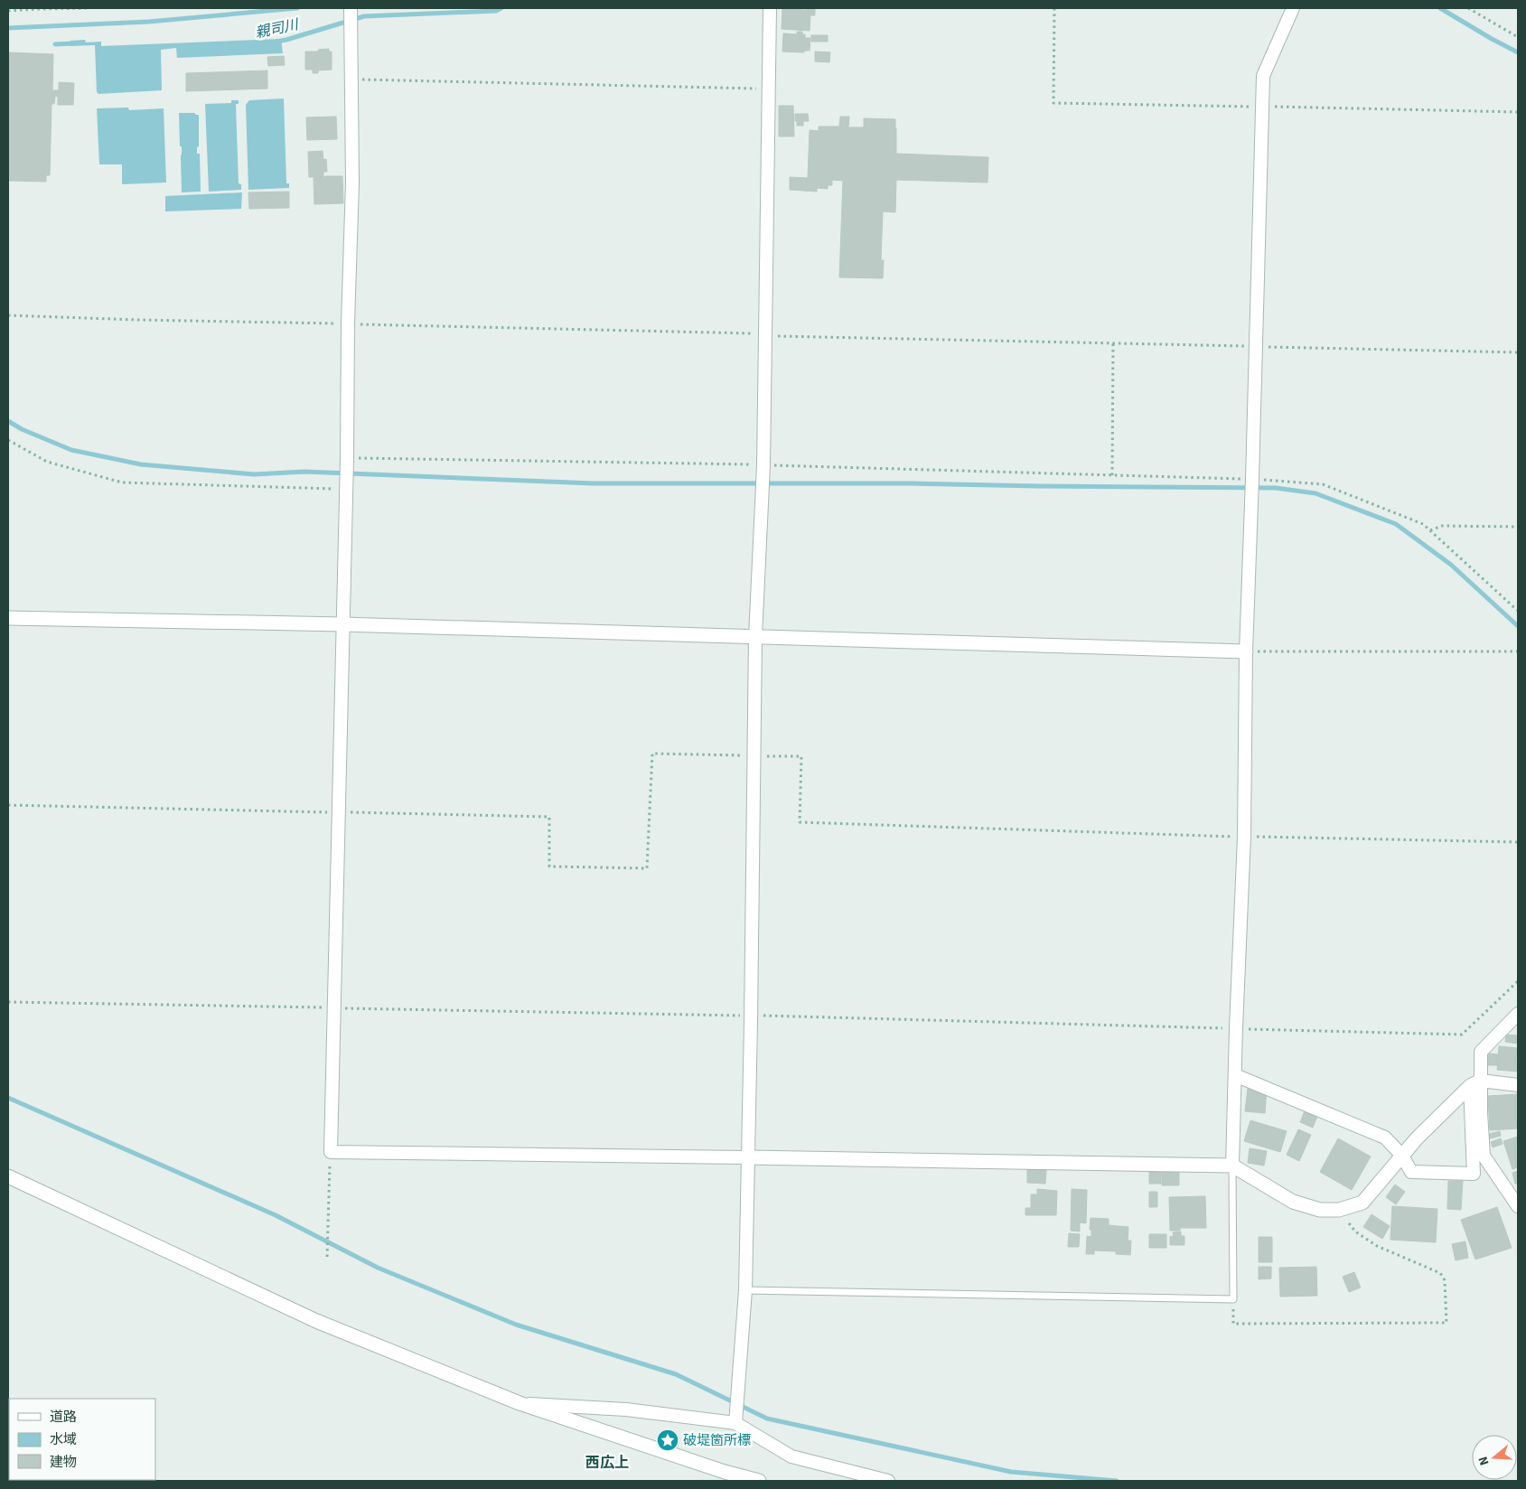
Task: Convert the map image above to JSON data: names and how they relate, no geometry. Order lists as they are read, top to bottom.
{
  "districts": ["西広上"],
  "water": ["親司川"],
  "places": {
    "place": ["破堤箇所標"]
  },
  "legend": ["道路", "水域", "建物"],
  "north": "left"
}
